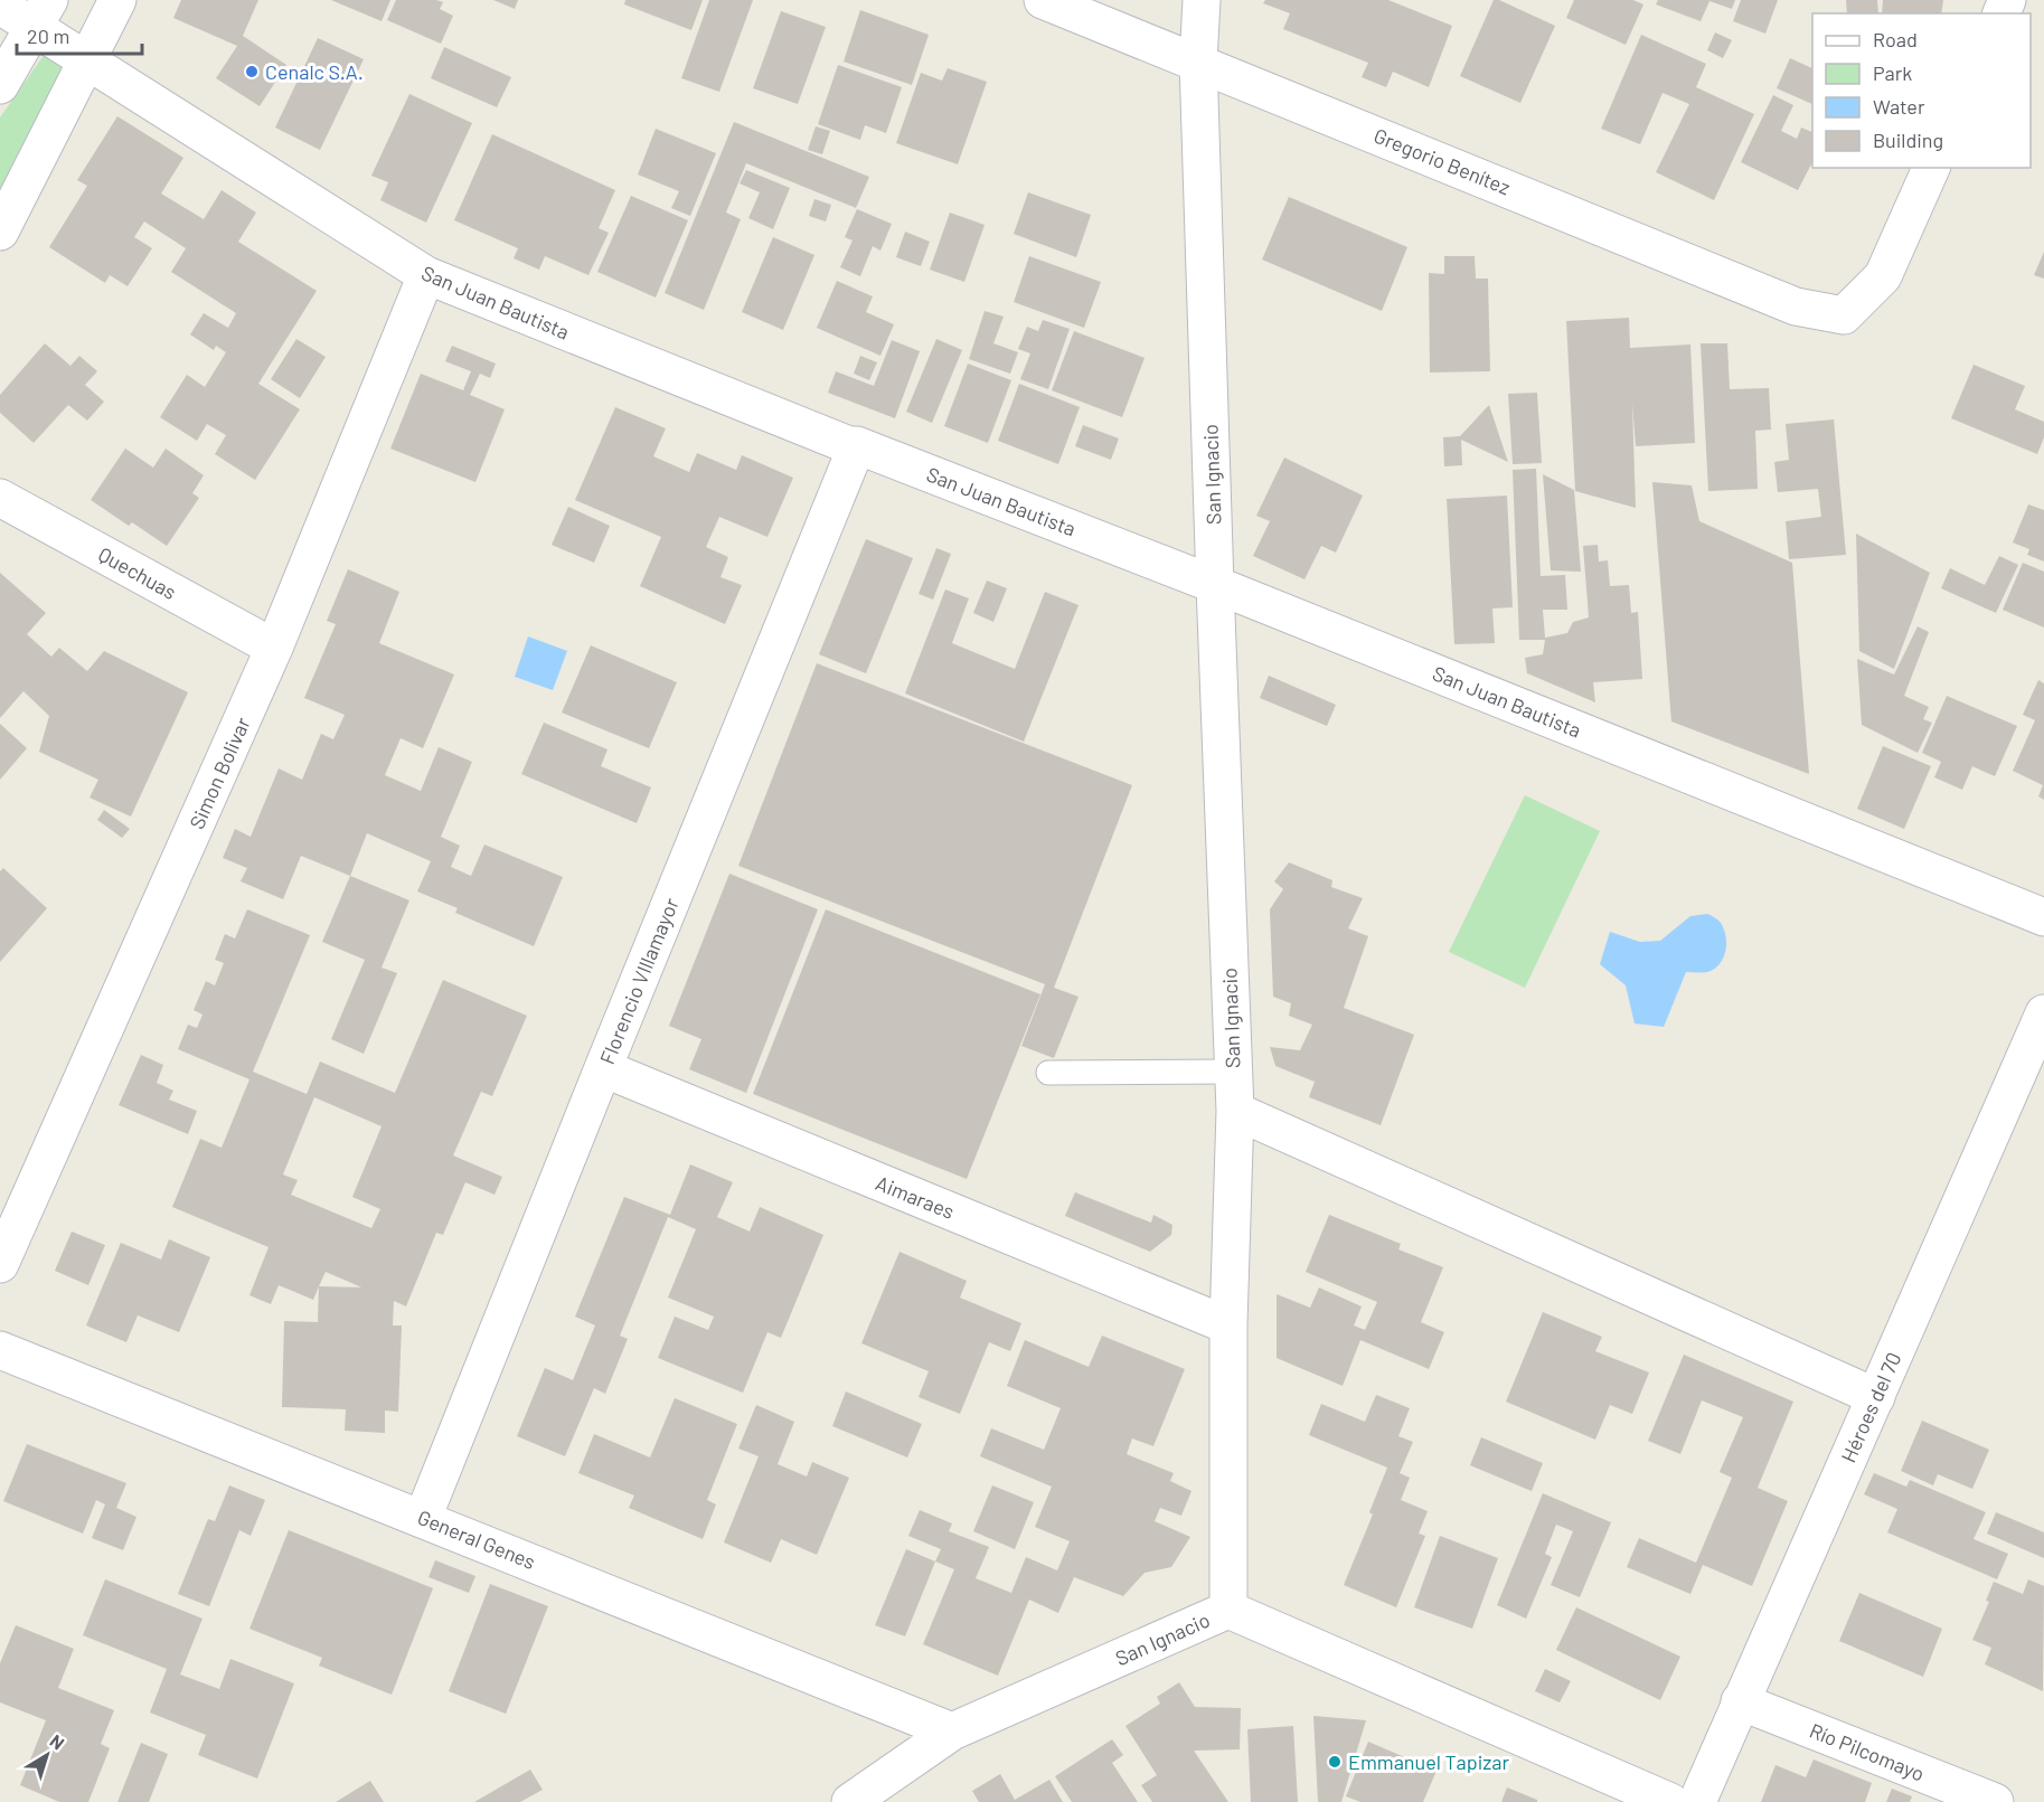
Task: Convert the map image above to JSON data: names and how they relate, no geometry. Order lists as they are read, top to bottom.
{
  "streets": {
    "street": [
      "Gregorio Benítez",
      "San Juan Bautista",
      "San Ignacio",
      "Quechuas",
      "Simon Bolivar",
      "Florencio VIllamayor",
      "Aimaraes",
      "Héroes del 70",
      "General Genes",
      "Río Pilcomayo"
    ]
  },
  "crossings": [
    ["Gregorio Benítez", "San Ignacio"],
    ["San Juan Bautista", "San Ignacio"],
    ["San Juan Bautista", "Simon Bolivar"],
    ["San Juan Bautista", "Florencio VIllamayor"],
    ["San Ignacio", "Aimaraes"],
    ["San Ignacio", "General Genes"],
    ["Quechuas", "Simon Bolivar"],
    ["Florencio VIllamayor", "Aimaraes"],
    ["Florencio VIllamayor", "General Genes"],
    ["Héroes del 70", "Río Pilcomayo"]
  ],
  "places": ["Cenalc S.A.", "Emmanuel Tapizar"],
  "legend": [
    "Road",
    "Park",
    "Water",
    "Building"
  ],
  "scale_bar": "20 m",
  "north": "top right"
}
